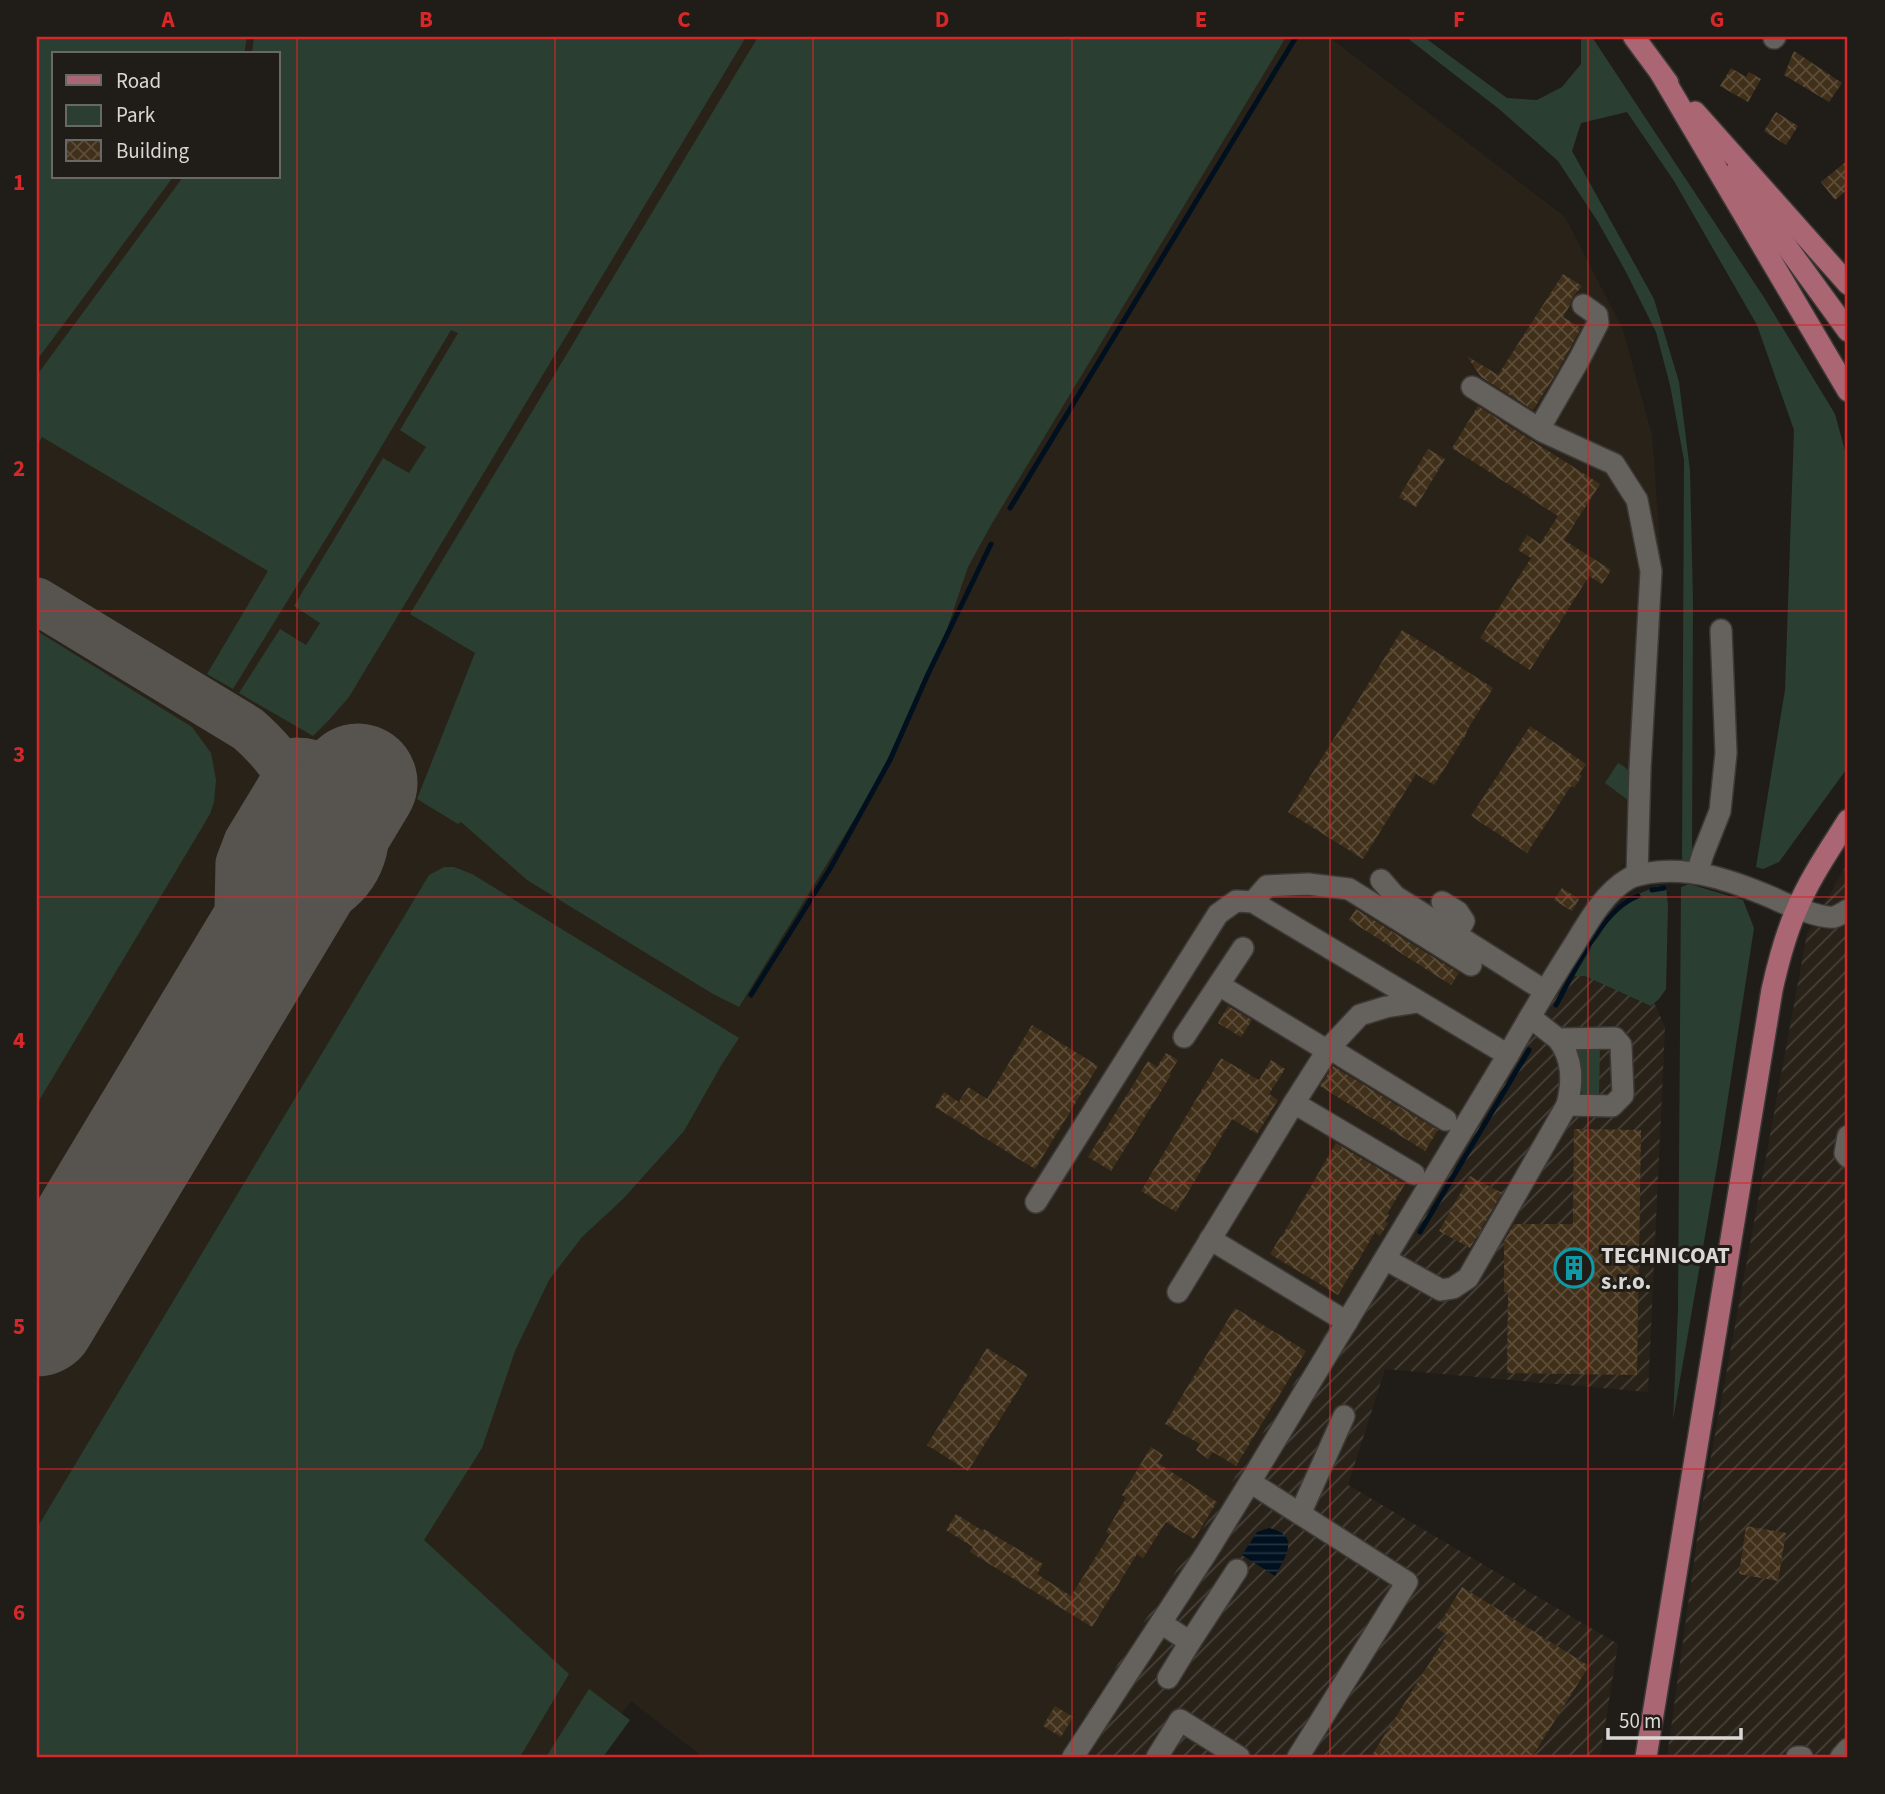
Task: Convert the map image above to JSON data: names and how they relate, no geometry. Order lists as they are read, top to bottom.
{
  "places": {
    "building": ["TECHNICOAT s.r.o."]
  },
  "legend": ["Road", "Park", "Building"],
  "scale_bar": "50 m",
  "grid": {
    "columns": [
      "A",
      "B",
      "C",
      "D",
      "E",
      "F",
      "G"
    ],
    "rows": [
      "1",
      "2",
      "3",
      "4",
      "5",
      "6"
    ]
  }
}
